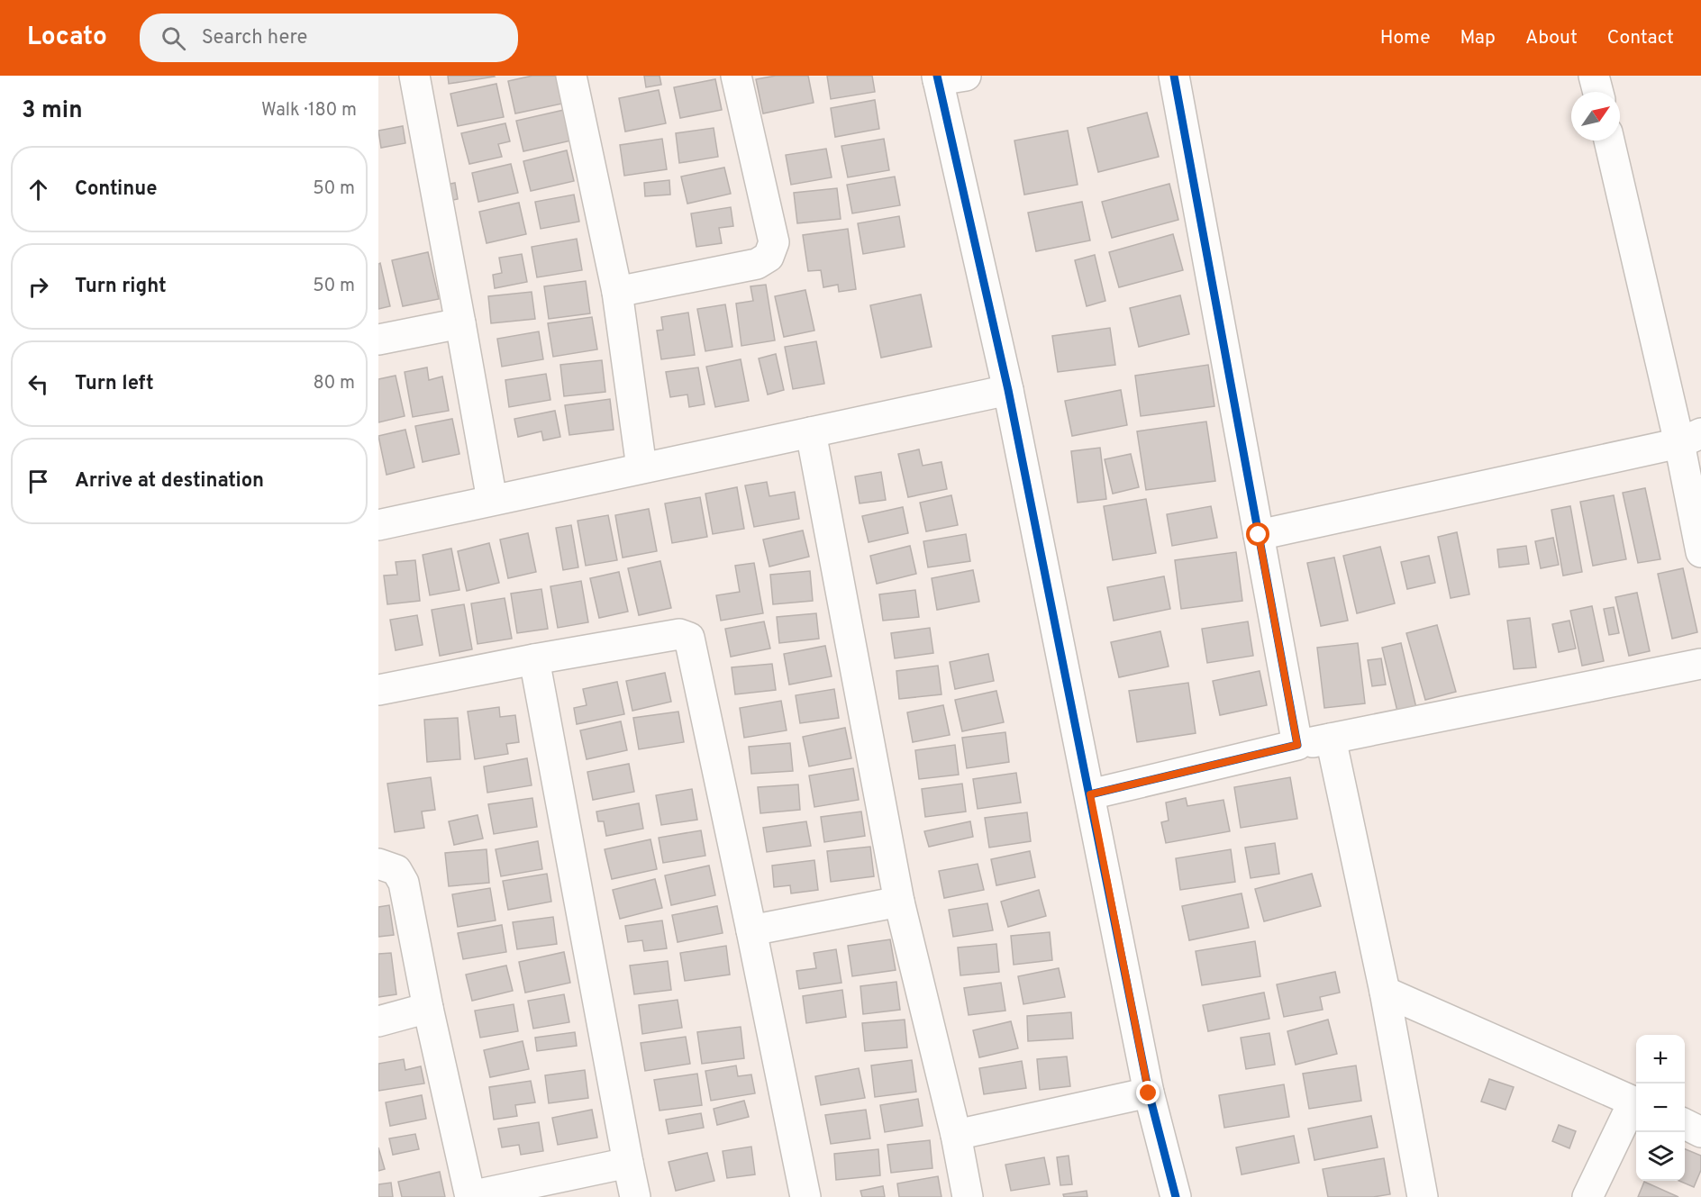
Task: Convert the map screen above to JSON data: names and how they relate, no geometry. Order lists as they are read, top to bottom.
{
  "north": "top right",
  "page": {
    "header": "Locato",
    "search": "Search here",
    "nav": [
      "Home",
      "Map",
      "About",
      "Contact"
    ],
    "heading": ["3 min", "Walk · 180 m"],
    "list": [
      ["Continue", "50 m"],
      ["Turn right", "50 m"],
      ["Turn left", "80 m"],
      "Arrive at destination"
    ],
    "map_buttons": ["+", "−"]
  }
}
